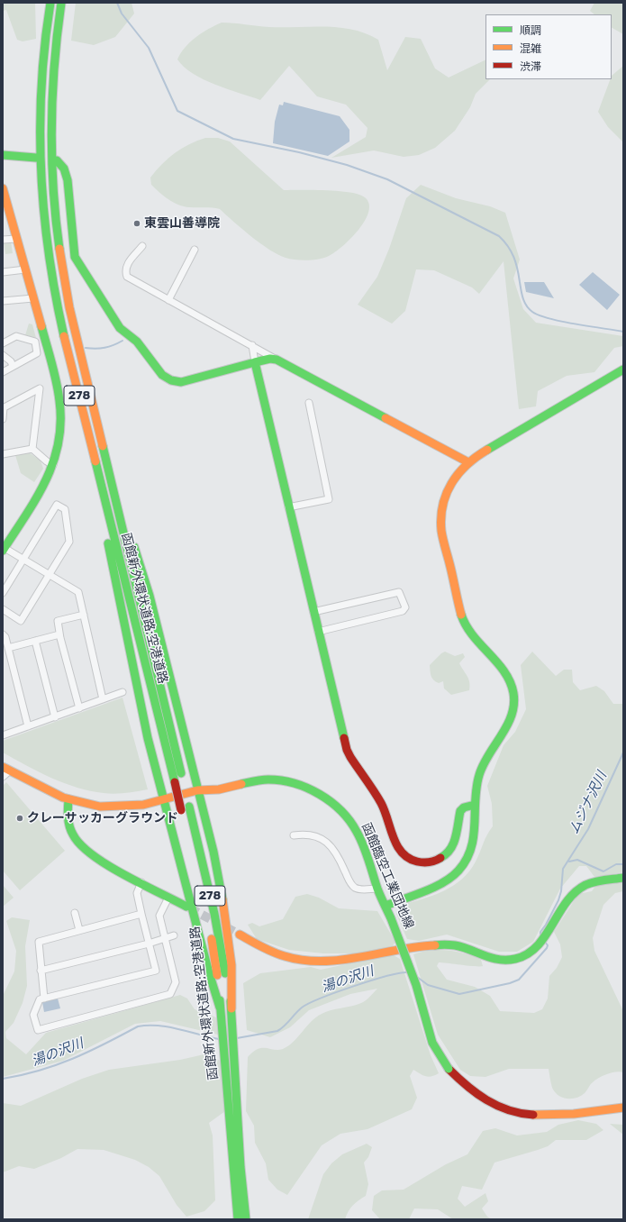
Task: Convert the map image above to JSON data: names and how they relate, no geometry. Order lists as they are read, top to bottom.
{
  "streets": {
    "main road": ["278", "函館新外環状道路;空港道路", "函館臨空工業団地線"]
  },
  "water": ["ムジナ沢川", "湯の沢川"],
  "places": ["東雲山善導院", "クレーサッカーグラウンド"],
  "legend": ["順調", "混雑", "渋滞"]
}
